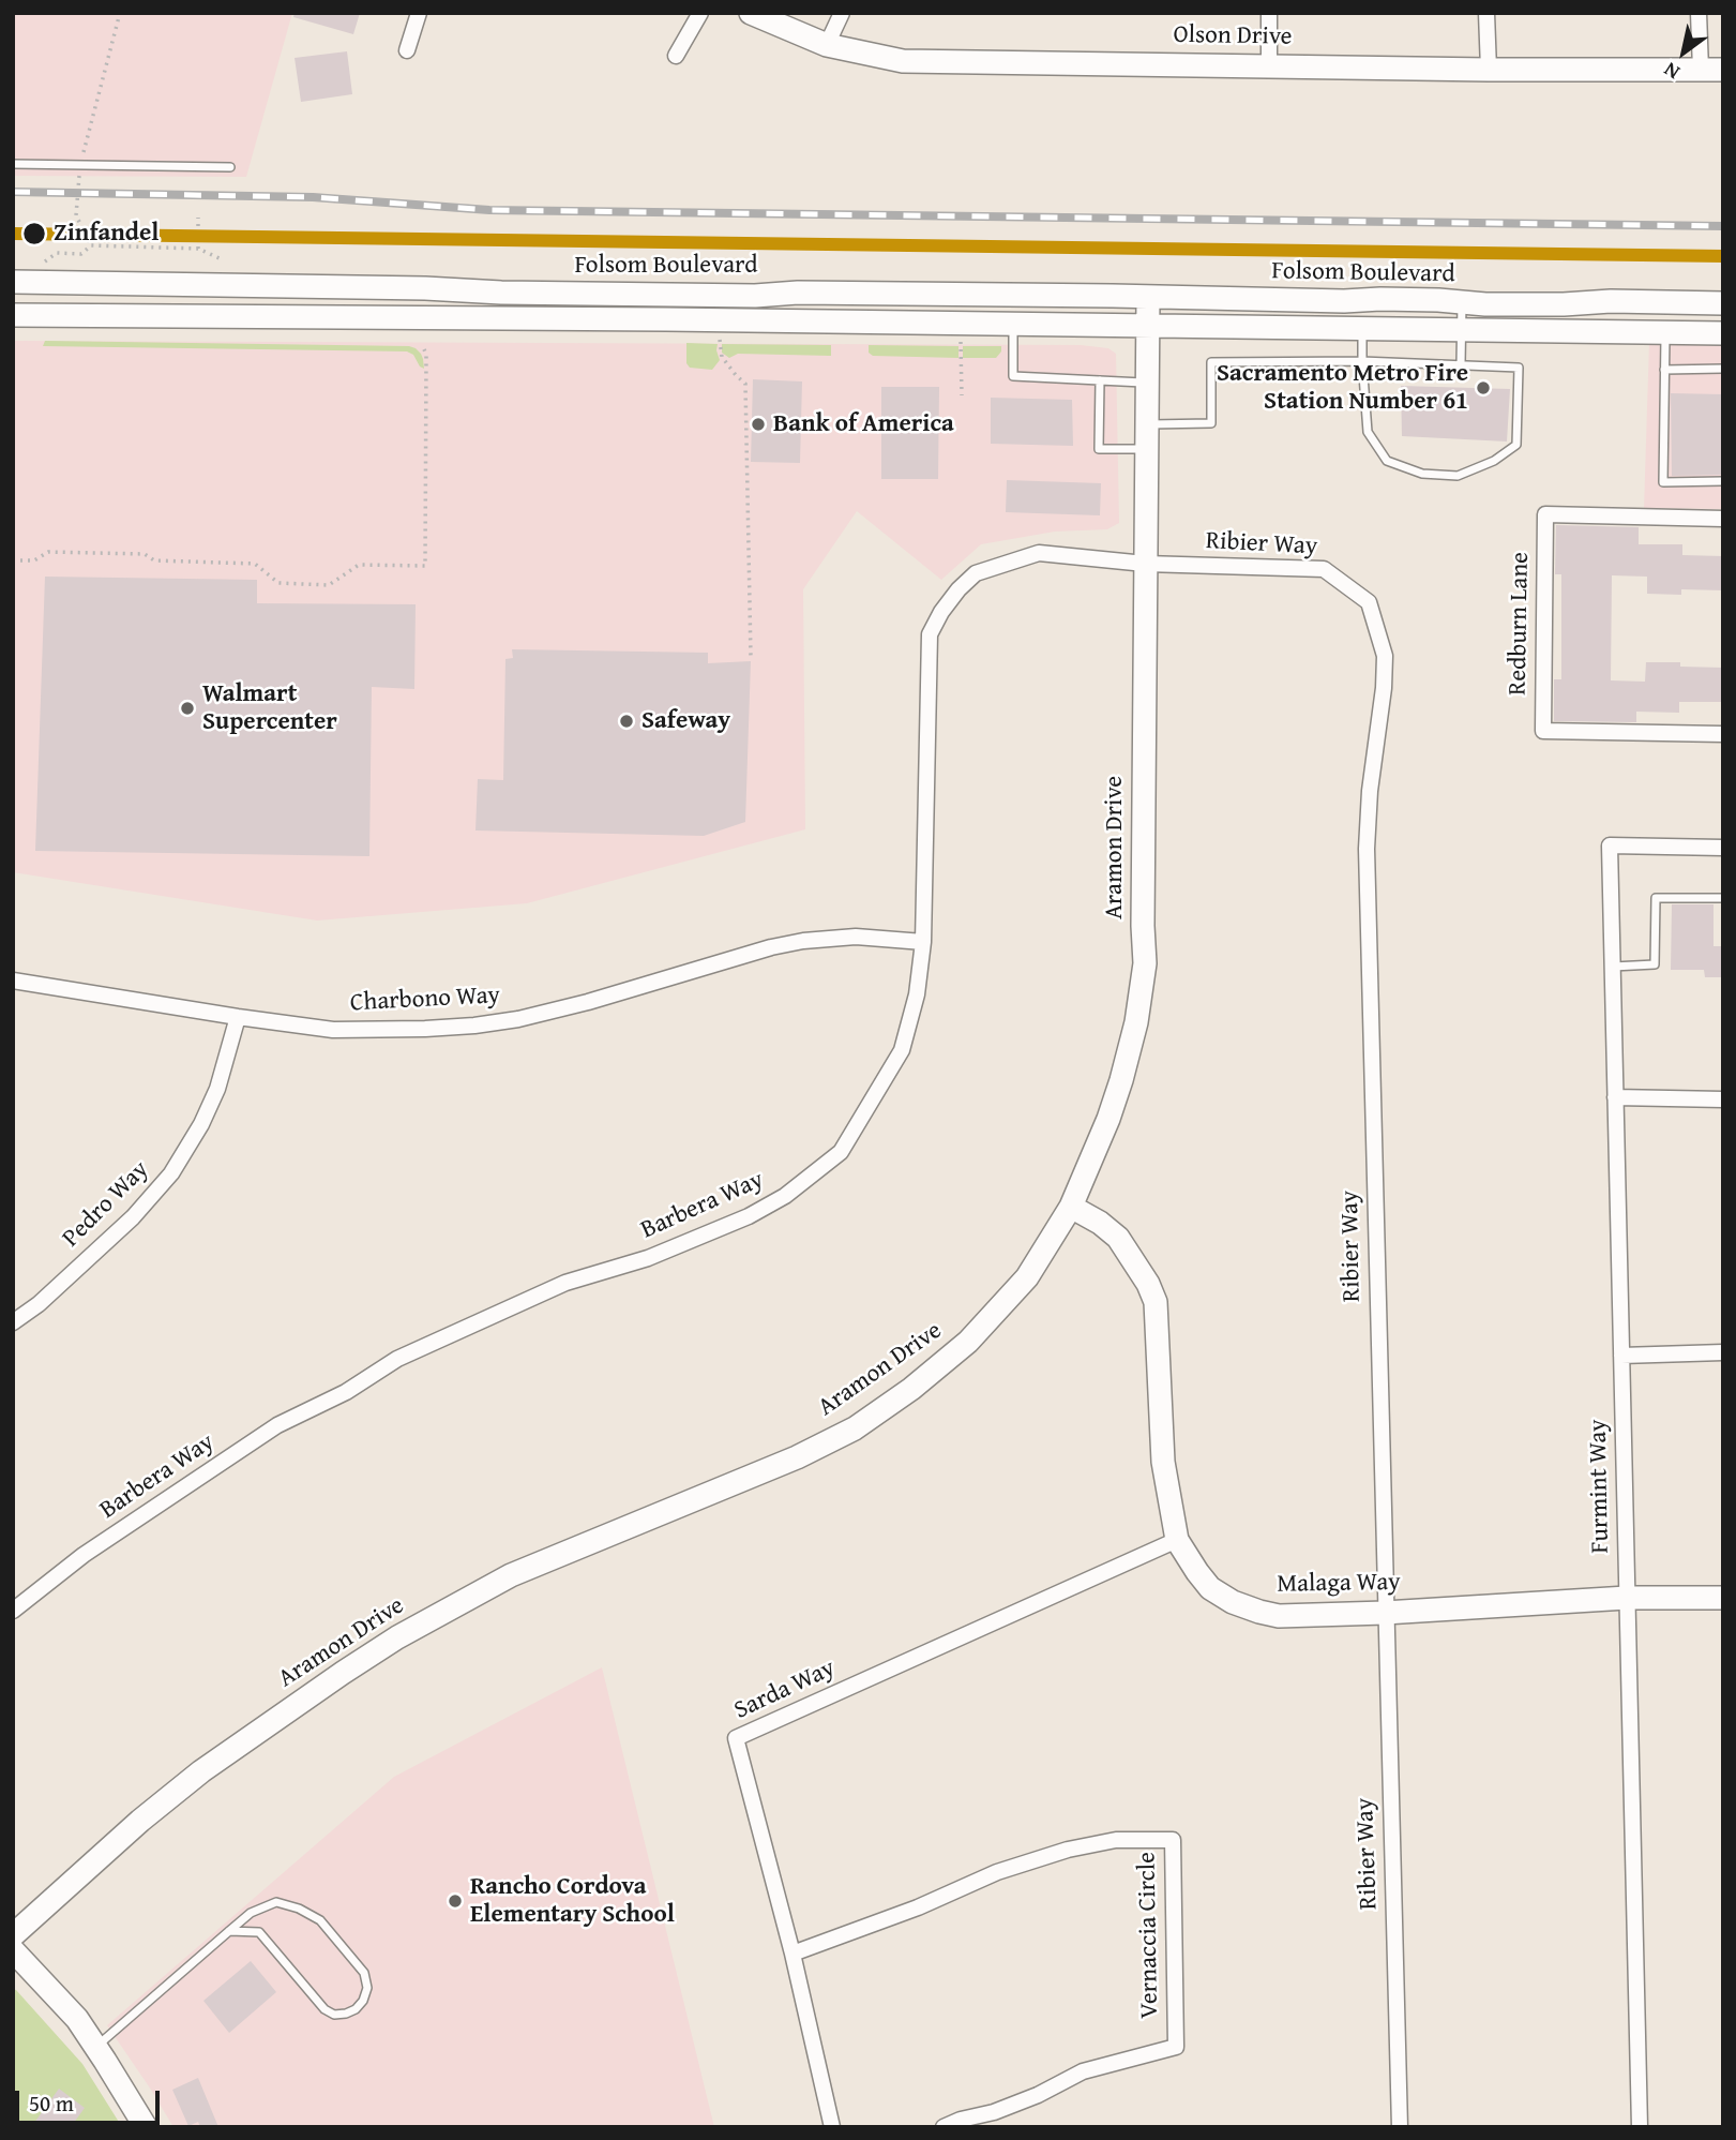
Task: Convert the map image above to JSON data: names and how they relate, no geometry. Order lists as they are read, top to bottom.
{
  "streets": {
    "street": [
      "Olson Drive",
      "Folsom Boulevard",
      "Ribier Way",
      "Redburn Lane",
      "Aramon Drive",
      "Charbono Way",
      "Pedro Way",
      "Barbera Way",
      "Furmint Way",
      "Malaga Way",
      "Sarda Way",
      "Vernaccia Circle"
    ]
  },
  "crossings": [
    ["Folsom Boulevard", "Aramon Drive"],
    ["Ribier Way", "Aramon Drive"],
    ["Ribier Way", "Barbera Way"],
    ["Ribier Way", "Malaga Way"],
    ["Aramon Drive", "Barbera Way"],
    ["Aramon Drive", "Malaga Way"],
    ["Charbono Way", "Pedro Way"],
    ["Charbono Way", "Barbera Way"],
    ["Furmint Way", "Malaga Way"],
    ["Malaga Way", "Sarda Way"],
    ["Sarda Way", "Vernaccia Circle"]
  ],
  "places": [
    "Zinfandel",
    "Sacramento Metro Fire Station Number 61",
    "Bank of America",
    "Walmart Supercenter",
    "Safeway",
    "Rancho Cordova Elementary School"
  ],
  "scale_bar": "50 m",
  "north": "bottom left"
}
